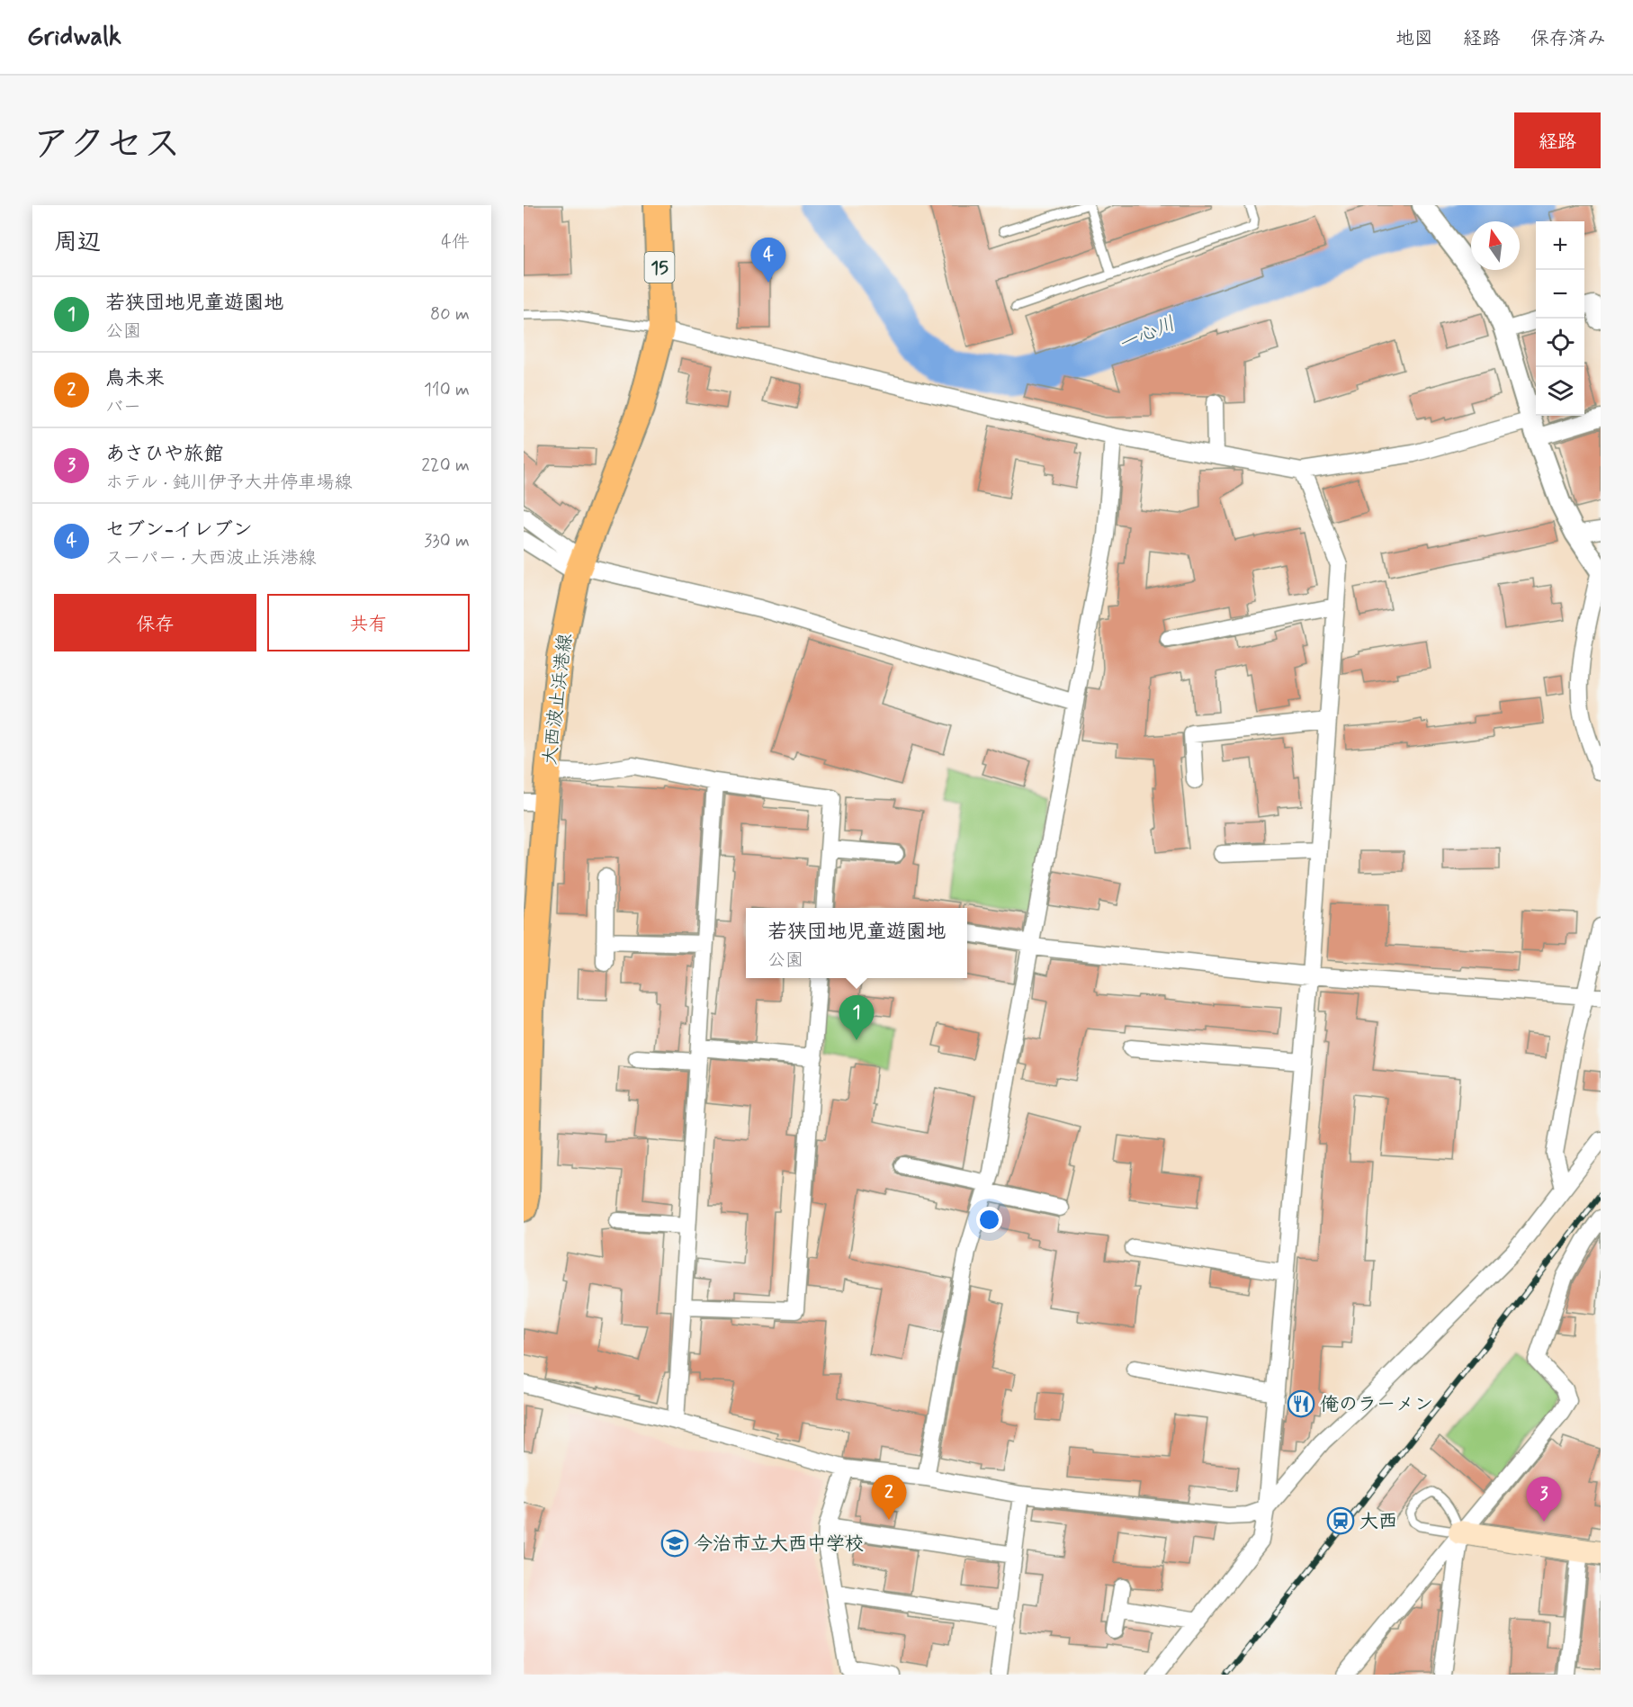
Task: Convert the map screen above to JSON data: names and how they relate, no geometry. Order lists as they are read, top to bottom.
{
  "streets": {
    "main road": ["15", "大西波止浜港線"]
  },
  "water": ["一心川"],
  "places": {
    "restaurant": ["俺のラーメン"],
    "station": ["大西"],
    "school or university": ["今治市立大西中学校"]
  },
  "north": "top",
  "page": {
    "header": "Gridwalk",
    "nav": ["地図", "経路", "保存済み"],
    "title": "アクセス",
    "buttons": [
      "経路",
      ["保存", "共有"]
    ],
    "heading": ["周辺", "4件"],
    "map_buttons": ["+", "−"],
    "pins": [
      "4",
      "1",
      "2",
      "3"
    ],
    "list": [
      {
        "mark": "1",
        "name": "若狭団地児童遊園地",
        "note": "公園",
        "value": "80 m"
      },
      {
        "mark": "2",
        "name": "鳥未来",
        "note": "バー",
        "value": "110 m"
      },
      {
        "mark": "3",
        "name": "あさひや旅館",
        "note": "ホテル · 鈍川伊予大井停車場線",
        "value": "220 m"
      },
      {
        "mark": "4",
        "name": "セブン-イレブン",
        "note": "スーパー · 大西波止浜港線",
        "value": "330 m"
      }
    ],
    "popup": ["若狭団地児童遊園地", "公園"]
  }
}
